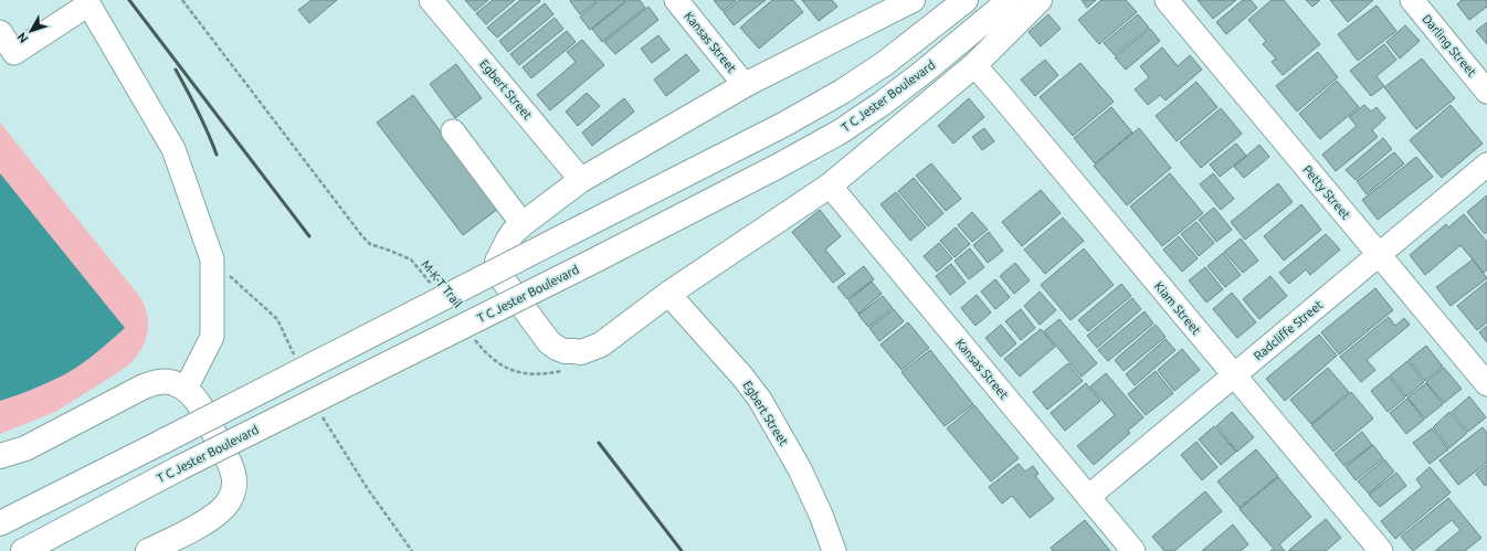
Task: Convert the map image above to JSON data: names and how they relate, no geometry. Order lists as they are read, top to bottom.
{
  "streets": {
    "main road": ["T C Jester Boulevard"],
    "street": [
      "Kansas Street",
      "Darling Street",
      "Egbert Street",
      "Petty Street",
      "Kiam Street",
      "Radcliffe Street"
    ],
    "path": ["M-K-T Trail"]
  },
  "crossings": [
    ["Kansas Street", "Radcliffe Street"],
    ["Petty Street", "Radcliffe Street"],
    ["Kiam Street", "Radcliffe Street"]
  ],
  "north": "bottom left"
}
